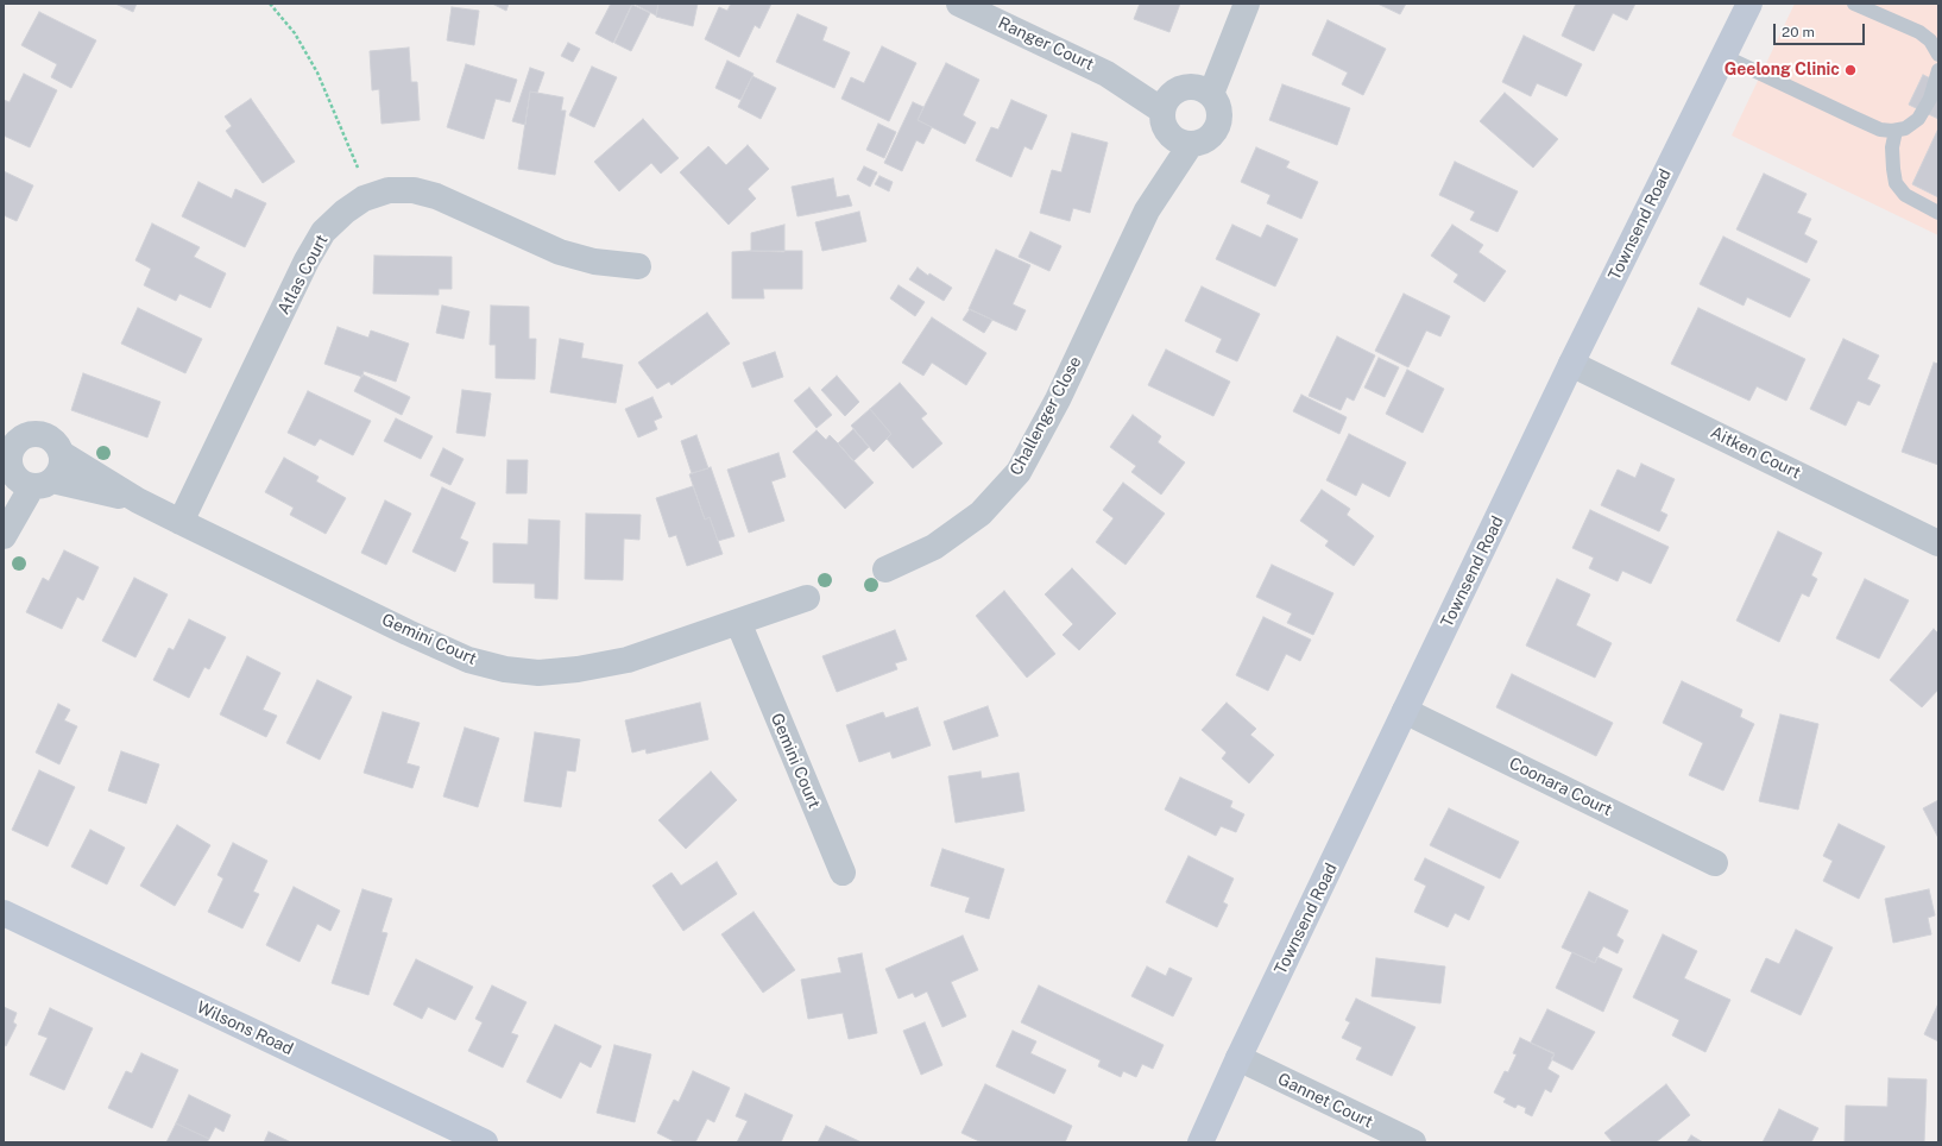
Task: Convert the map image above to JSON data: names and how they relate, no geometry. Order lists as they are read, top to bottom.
{
  "streets": {
    "main road": ["Townsend Road", "Wilsons Road"],
    "street": [
      "Ranger Court",
      "Atlas Court",
      "Challenger Close",
      "Aitken Court",
      "Gemini Court",
      "Coonara Court",
      "Gannet Court"
    ]
  },
  "crossings": [
    ["Ranger Court", "Challenger Close"],
    ["Townsend Road", "Aitken Court"],
    ["Townsend Road", "Coonara Court"],
    ["Townsend Road", "Gannet Court"],
    ["Atlas Court", "Gemini Court"]
  ],
  "places": ["Geelong Clinic"],
  "scale_bar": "20 m"
}
